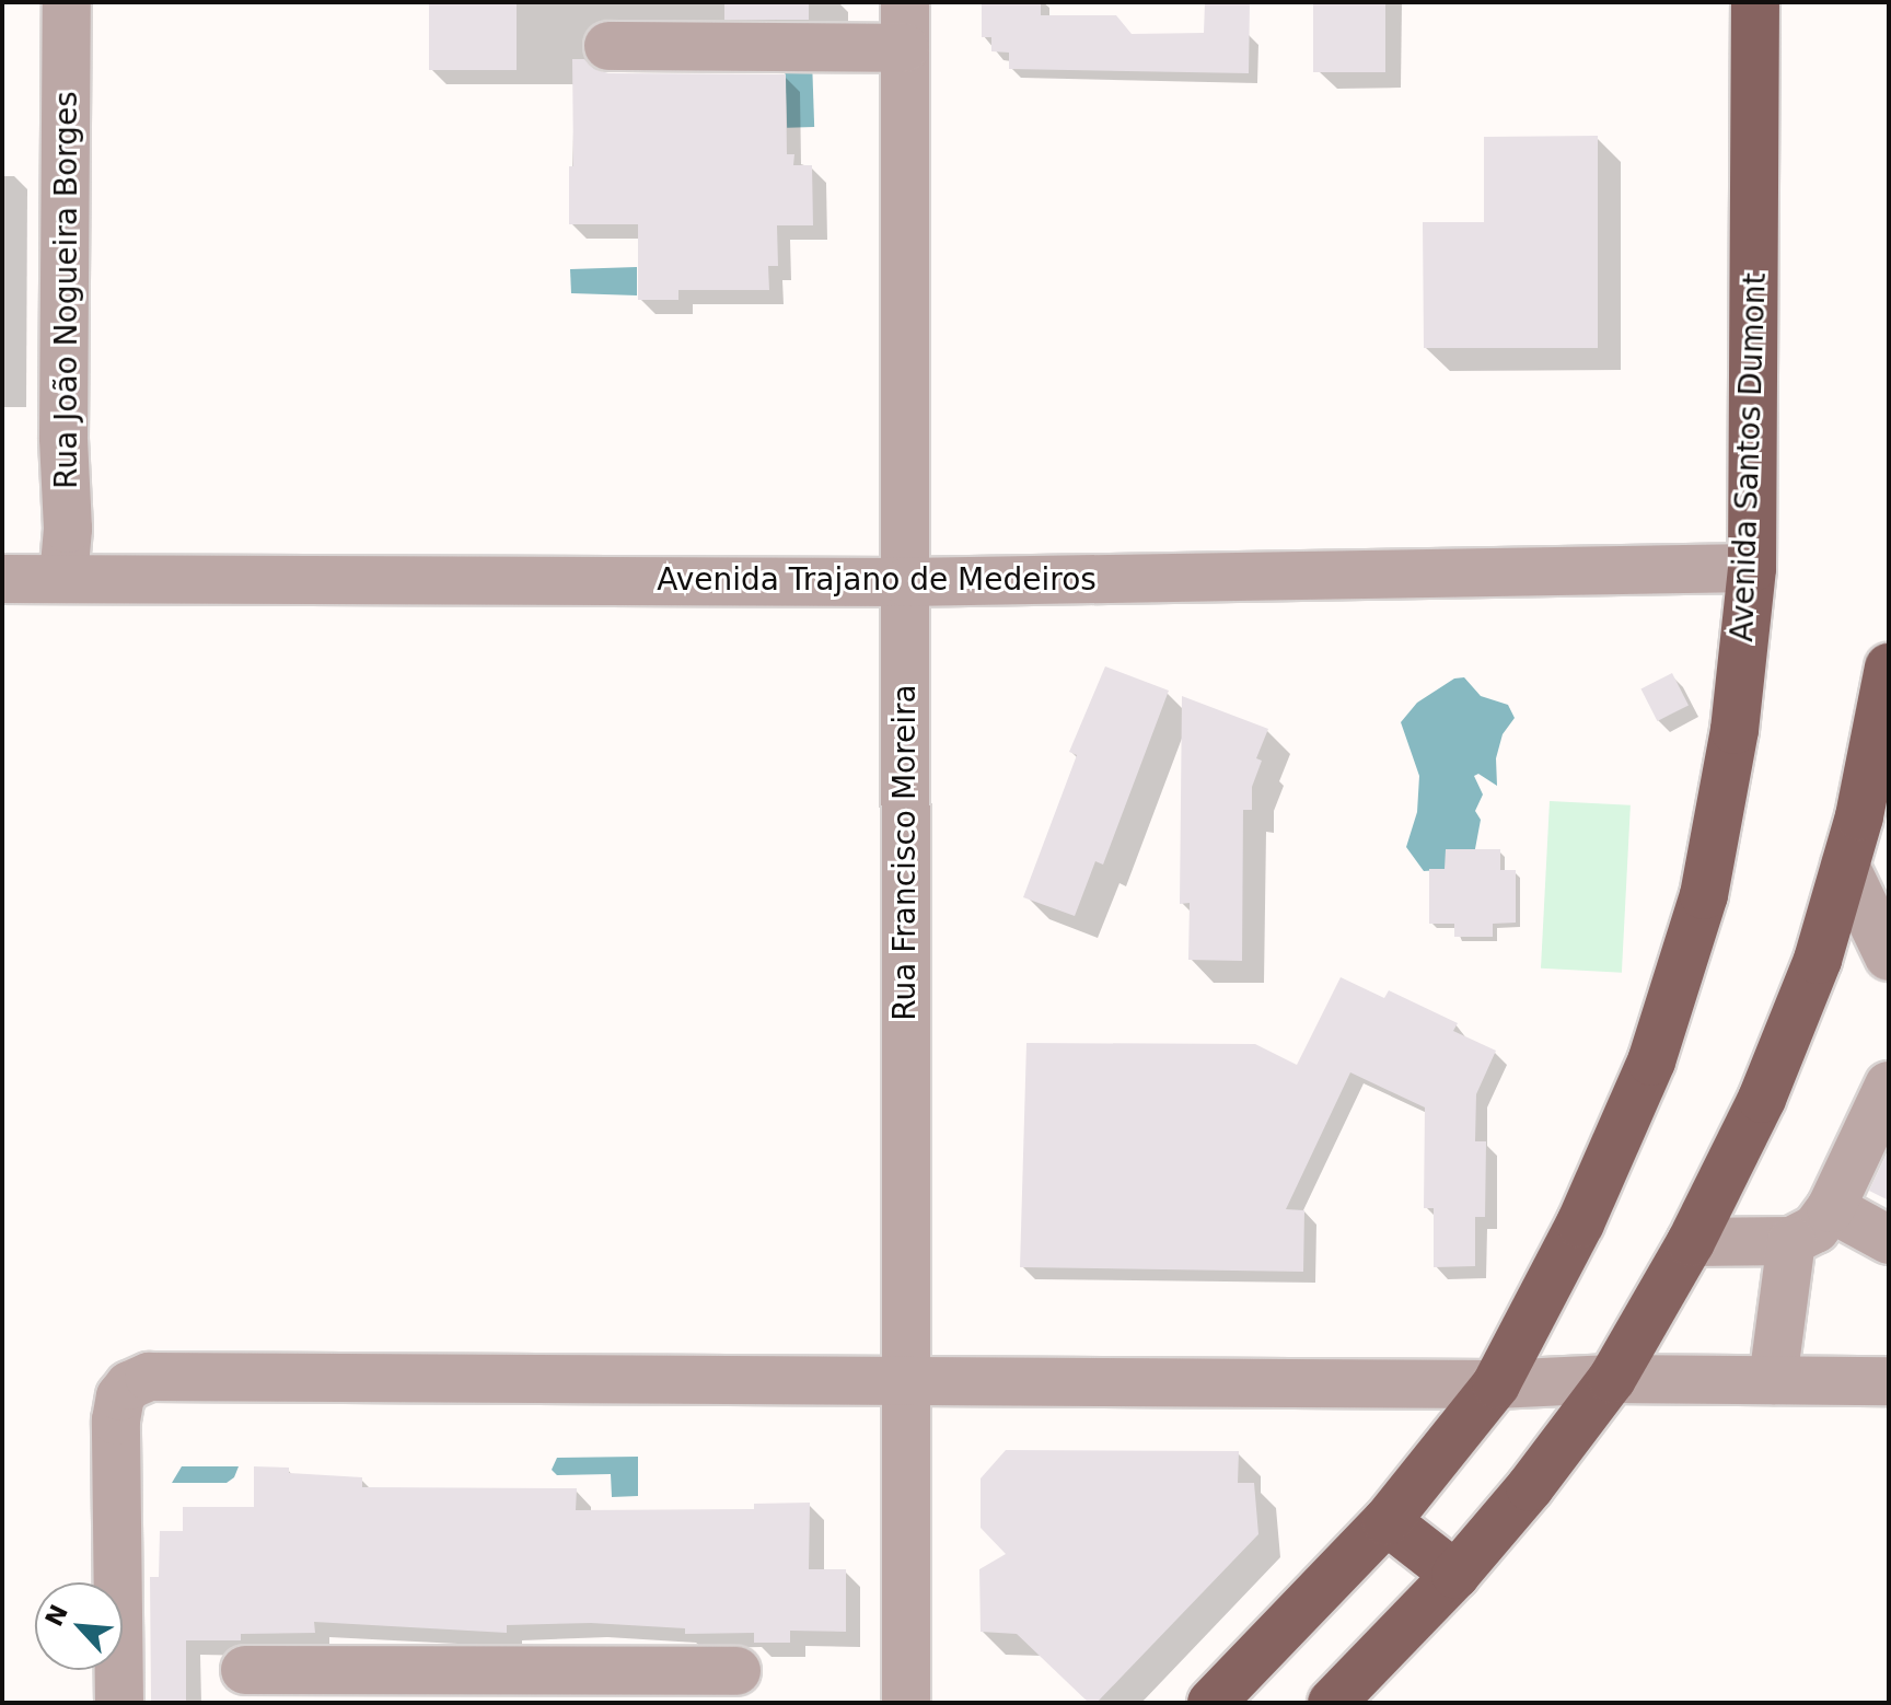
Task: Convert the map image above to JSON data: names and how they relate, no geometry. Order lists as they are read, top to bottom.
{
  "streets": {
    "main road": ["Avenida Santos Dumont"],
    "street": ["Rua João Nogueira Borges", "Avenida Trajano de Medeiros", "Rua Francisco Moreira"]
  },
  "crossings": [
    ["Rua João Nogueira Borges", "Avenida Trajano de Medeiros"],
    ["Avenida Santos Dumont", "Avenida Trajano de Medeiros"],
    ["Avenida Trajano de Medeiros", "Rua Francisco Moreira"]
  ],
  "north": "top left"
}
